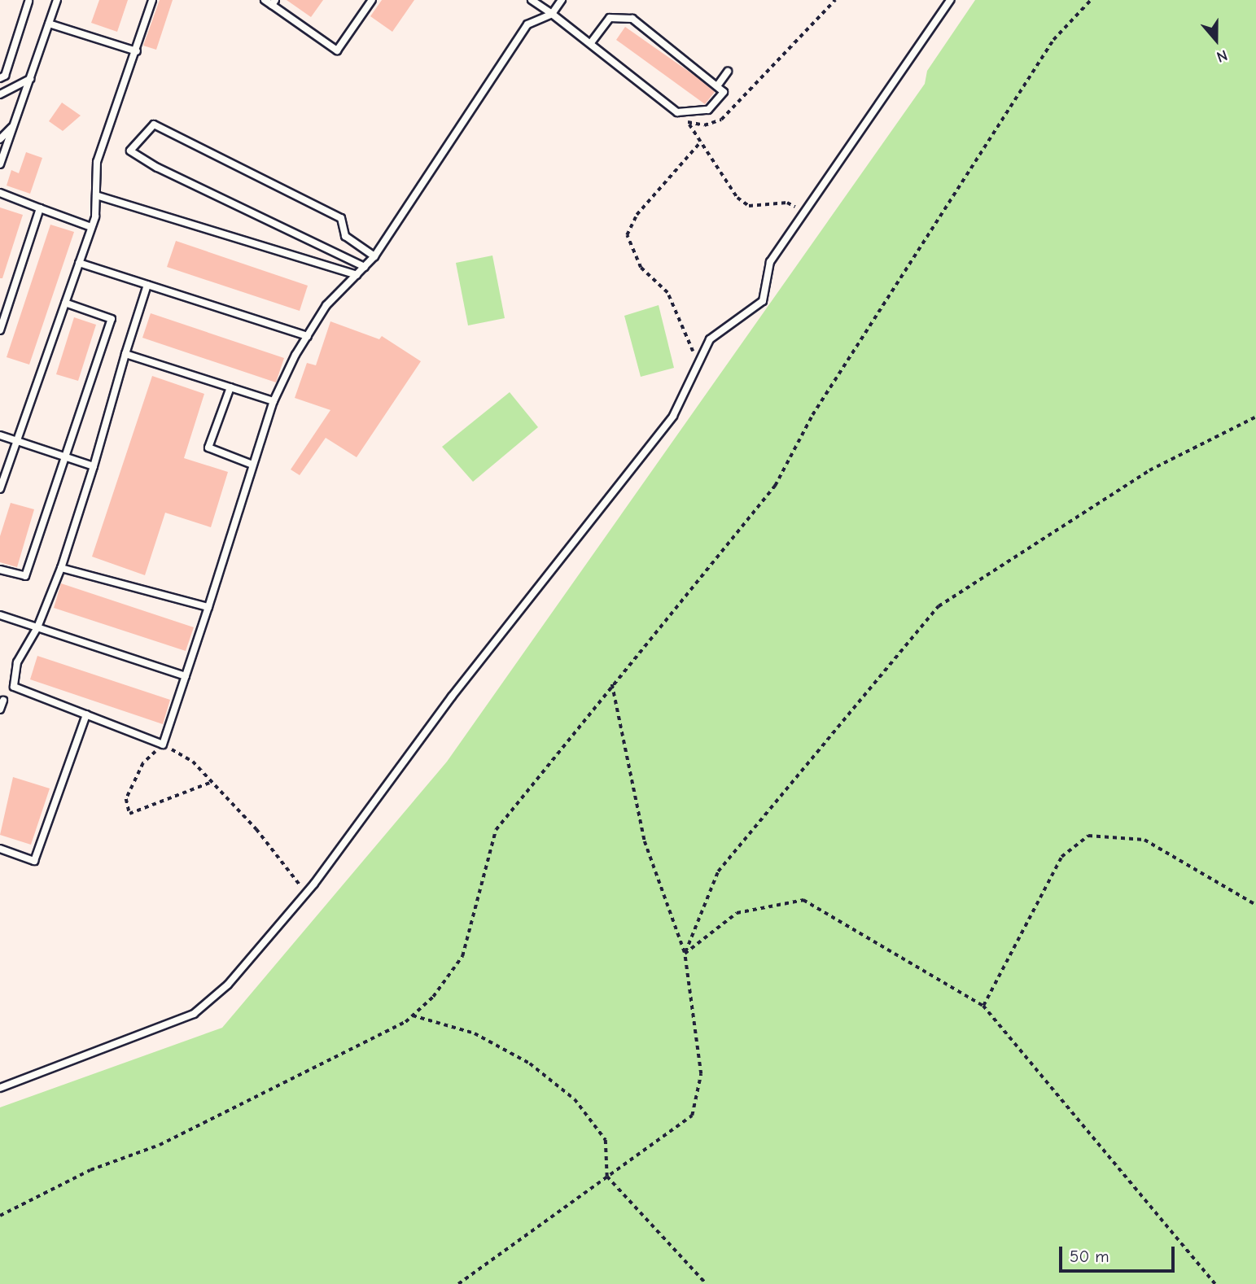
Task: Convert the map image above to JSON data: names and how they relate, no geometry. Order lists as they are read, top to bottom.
{
  "scale_bar": "50 m",
  "north": "bottom"
}
